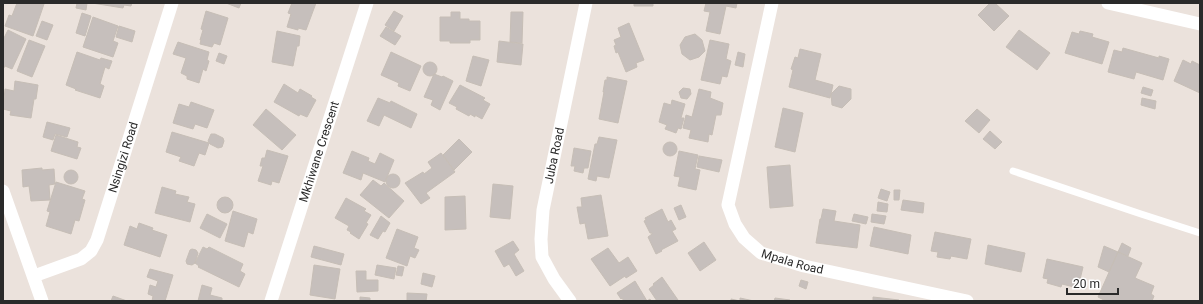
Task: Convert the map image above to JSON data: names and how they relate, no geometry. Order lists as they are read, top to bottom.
{
  "streets": {
    "street": [
      "Mkhiwane Crescent",
      "Juba Road",
      "Nsingizi Road",
      "Mpala Road"
    ]
  },
  "scale_bar": "20 m"
}
